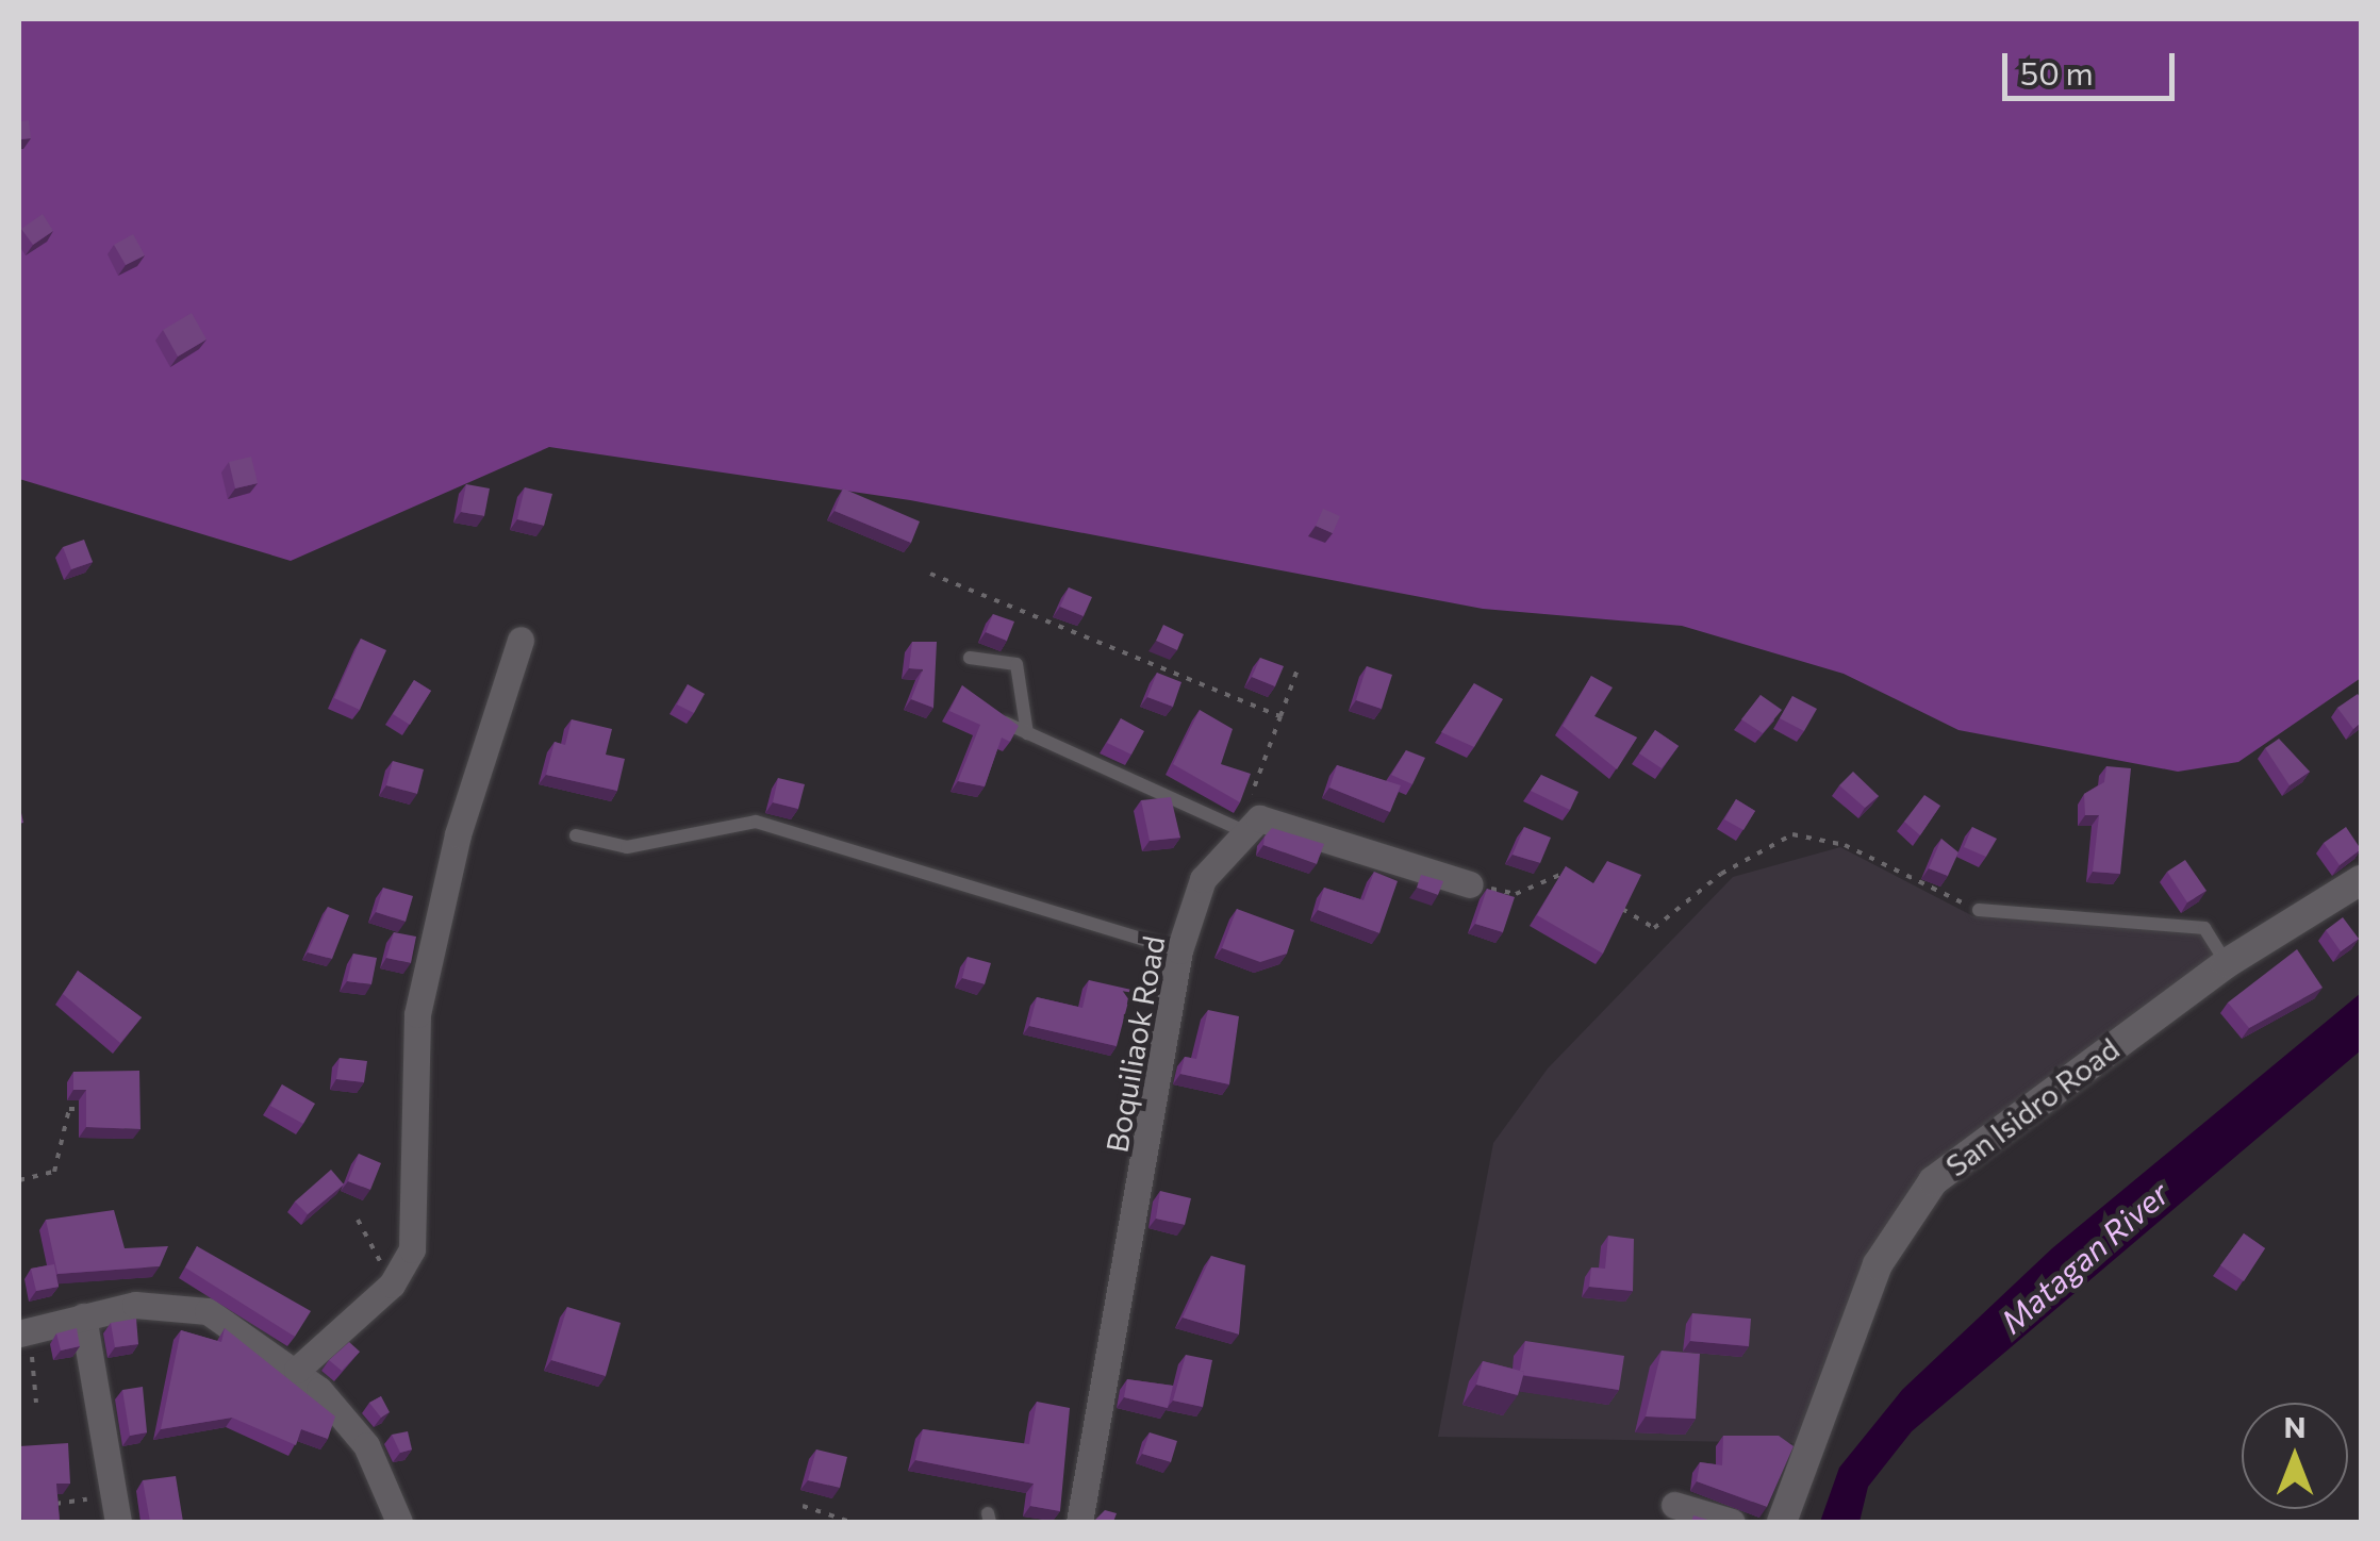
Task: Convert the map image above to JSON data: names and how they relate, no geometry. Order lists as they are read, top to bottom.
{
  "streets": {
    "street": ["Boquiliaok Road", "San Isidro Road"]
  },
  "water": ["Matagan River"],
  "scale_bar": "50 m",
  "north": "top"
}
